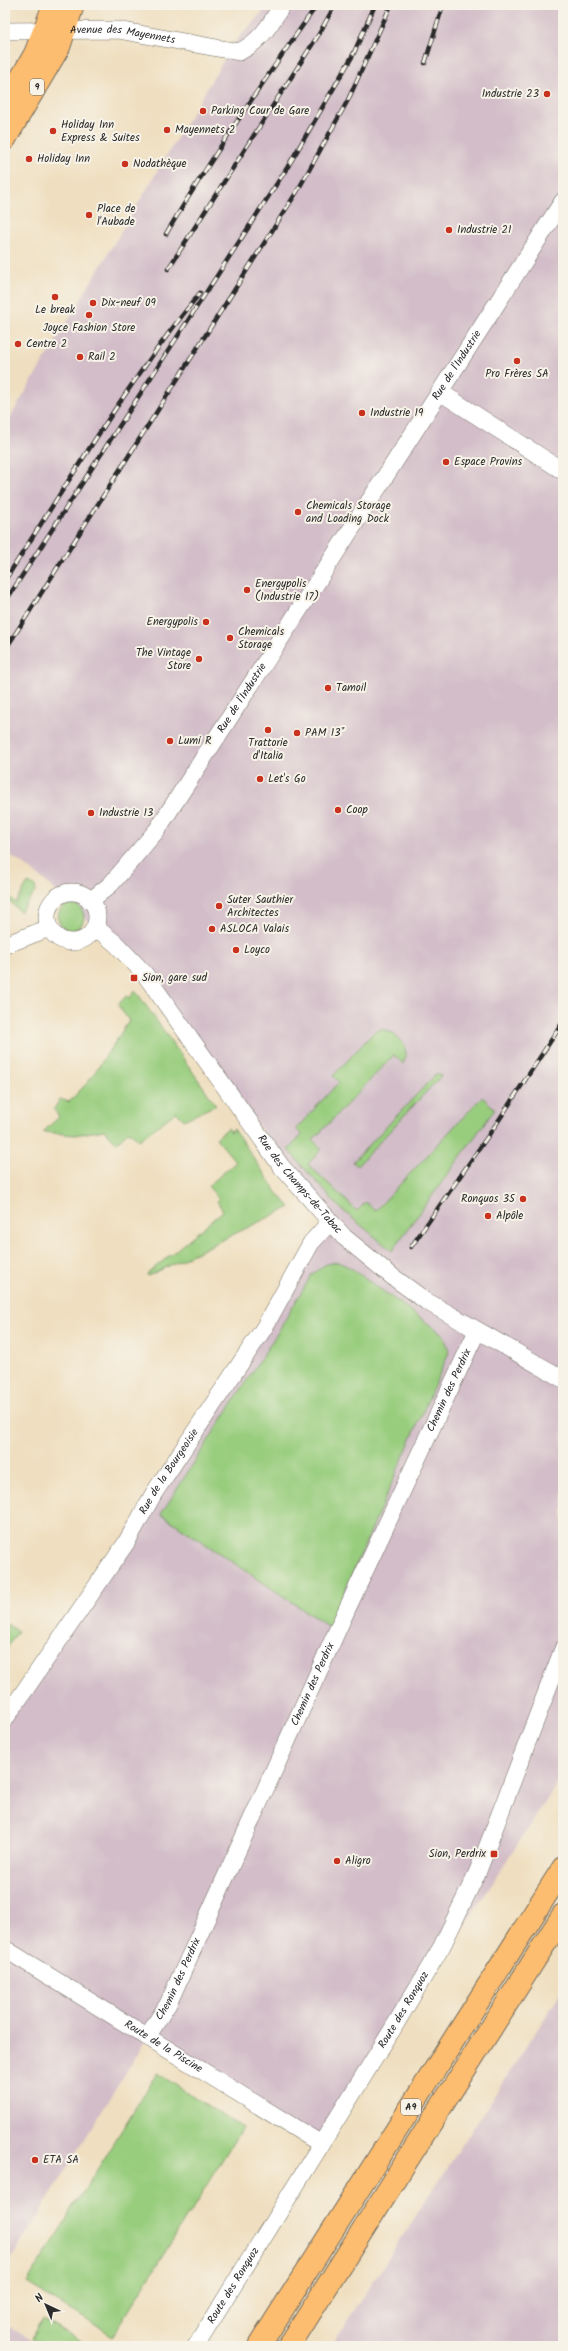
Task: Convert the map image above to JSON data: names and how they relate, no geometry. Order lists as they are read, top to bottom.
{
  "streets": {
    "main road": ["9", "A9"],
    "street": [
      "Avenue des Mayennets",
      "Rue de l'Industrie",
      "Rue des Champs-de-Tabac",
      "Chemin des Perdrix",
      "Rue de la Bourgeoisie",
      "Route des Ronquoz",
      "Route de la Piscine"
    ]
  },
  "crossings": [
    ["Avenue des Mayennets", "9"],
    ["Rue de l'Industrie", "Rue des Champs-de-Tabac"],
    ["Rue des Champs-de-Tabac", "Chemin des Perdrix"],
    ["Rue des Champs-de-Tabac", "Rue de la Bourgeoisie"],
    ["Chemin des Perdrix", "Route de la Piscine"],
    ["Route des Ronquoz", "Route de la Piscine"]
  ],
  "places": {
    "other": [
      "Industrie 23",
      "Parking Cour de Gare",
      "Mayennets 2",
      "Holiday Inn Express & Suites",
      "Holiday Inn",
      "Nodathèque",
      "Place de l'Aubade",
      "Industrie 21",
      "Le break",
      "Dix-neuf 09",
      "Joyce Fashion Store",
      "Centre 2",
      "Rail 2",
      "Pro Frères SA",
      "Industrie 19",
      "Espace Provins",
      "Chemicals Storage and Loading Dock",
      "Energypolis (Industrie 17)",
      "Energypolis",
      "Chemicals Storage",
      "The Vintage Store",
      "Tamoil",
      "Trattorie d'Italia",
      "PAM 13*",
      "Lumi R",
      "Let's Go",
      "Coop",
      "Industrie 13",
      "Suter Sauthier Architectes",
      "ASLOCA Valais",
      "Loyco",
      "Ronquos 35",
      "Alpôle",
      "Aligro",
      "ETA SA"
    ],
    "transit": ["Sion, gare sud", "Sion, Perdrix"]
  },
  "north": "top left"
}
